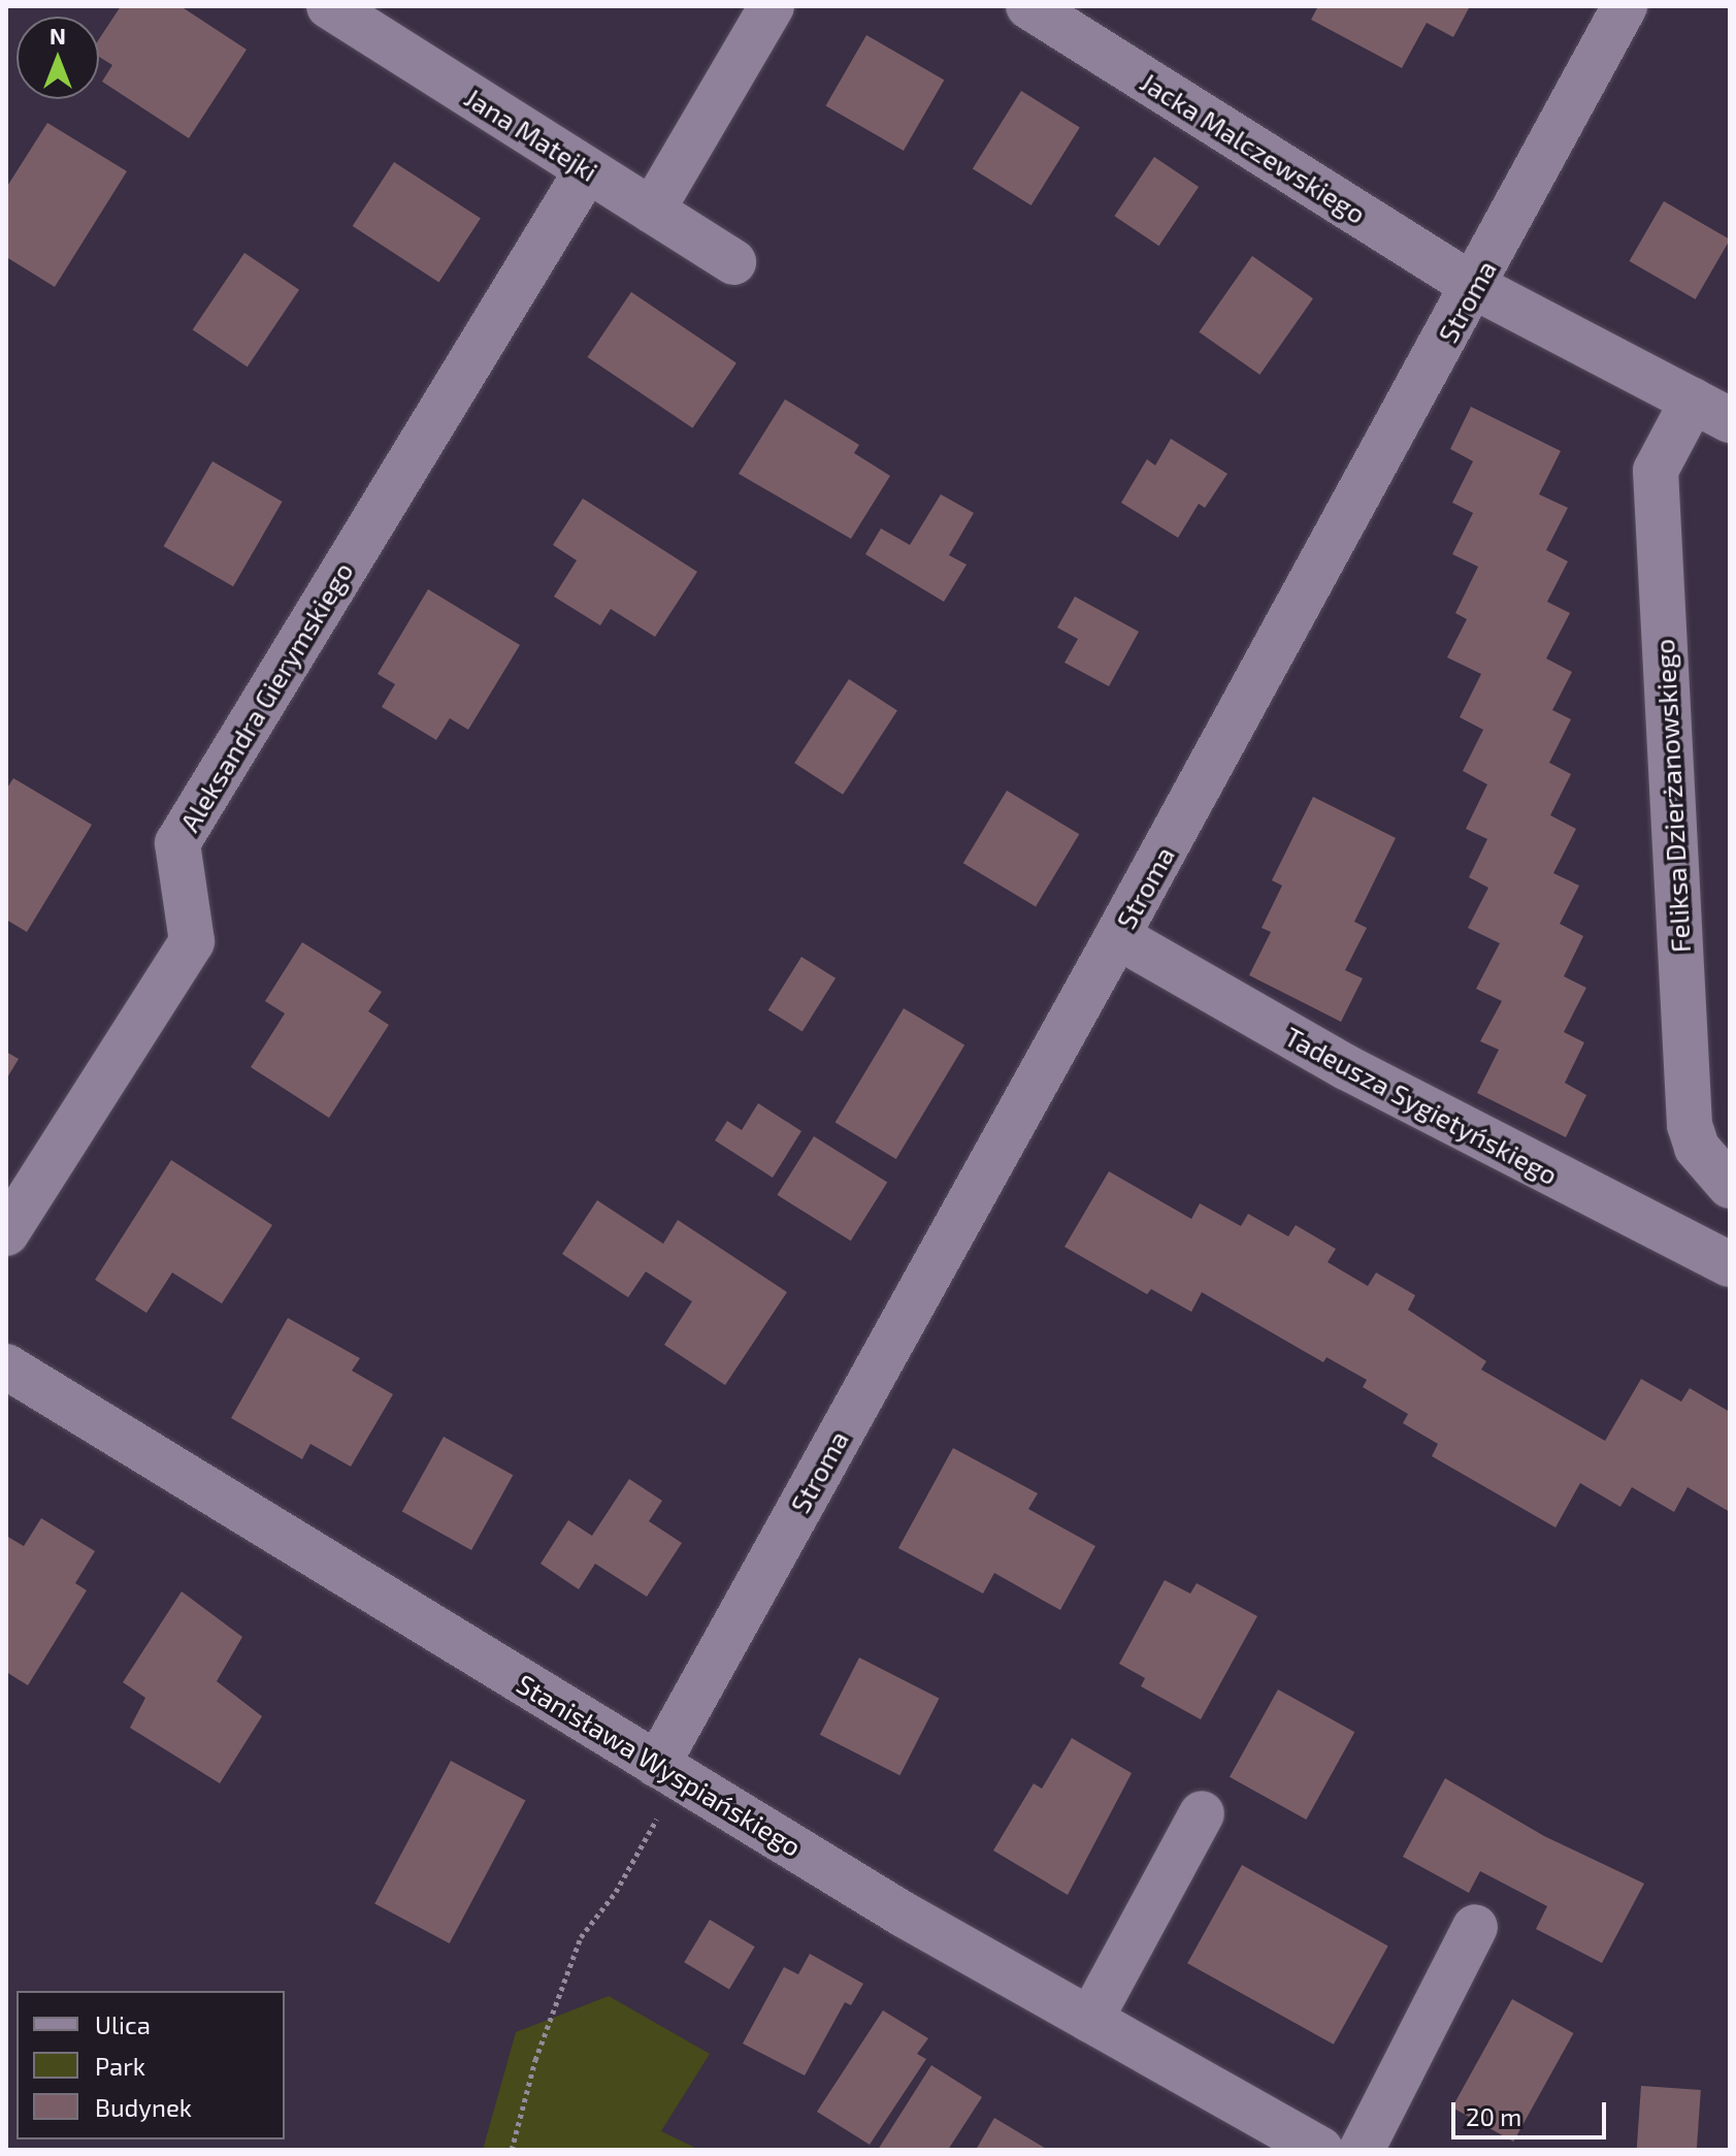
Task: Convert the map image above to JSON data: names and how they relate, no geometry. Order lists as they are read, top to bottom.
{
  "streets": {
    "street": [
      "Jana Matejki",
      "Jacka Malczewskiego",
      "Stroma",
      "Aleksandra Gierymskiego",
      "Feliksa Dzierżanowskiego",
      "Tadeusza Sygietyńskiego",
      "Stanisława Wyspiańskiego"
    ]
  },
  "crossings": [
    ["Jana Matejki", "Aleksandra Gierymskiego"],
    ["Jacka Malczewskiego", "Stroma"],
    ["Jacka Malczewskiego", "Feliksa Dzierżanowskiego"],
    ["Stroma", "Tadeusza Sygietyńskiego"],
    ["Stroma", "Stanisława Wyspiańskiego"]
  ],
  "legend": ["Ulica", "Park", "Budynek"],
  "scale_bar": "20 m",
  "north": "top"
}
